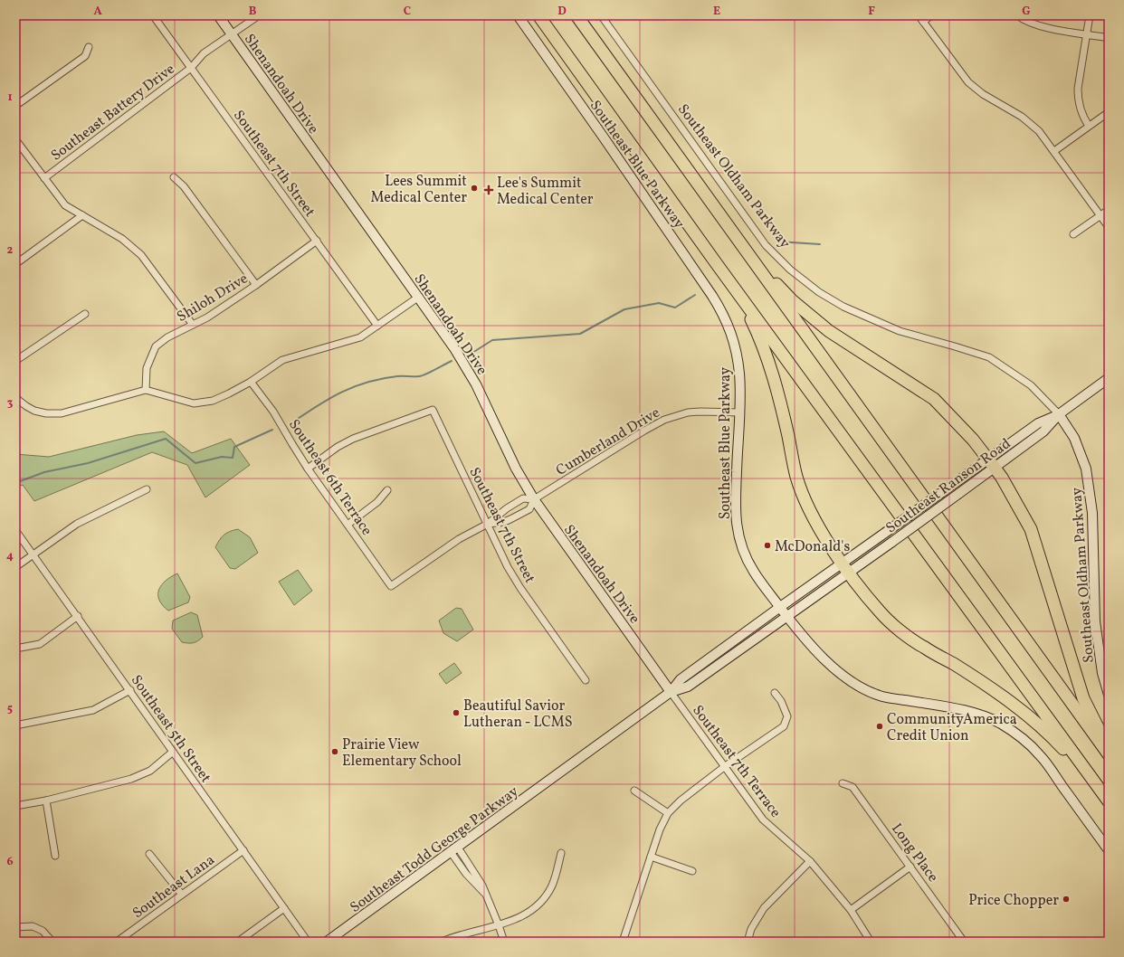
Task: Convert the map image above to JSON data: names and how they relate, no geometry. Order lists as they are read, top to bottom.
{
  "streets": {
    "street": [
      "Shenandoah Drive",
      "Southeast Battery Drive",
      "Southeast 7th Street",
      "Southeast Blue Parkway",
      "Southeast Oldham Parkway",
      "Shiloh Drive",
      "Cumberland Drive",
      "Southeast 6th Terrace",
      "Southeast Ranson Road",
      "Southeast 5th Street",
      "Southeast 7th Terrace",
      "Southeast Todd George Parkway",
      "Long Place",
      "Southeast Lana"
    ]
  },
  "crossings": [
    ["Shenandoah Drive", "Southeast Battery Drive"],
    ["Shenandoah Drive", "Cumberland Drive"],
    ["Shenandoah Drive", "Southeast 7th Terrace"],
    ["Shenandoah Drive", "Southeast Todd George Parkway"],
    ["Southeast Battery Drive", "Southeast 7th Street"],
    ["Southeast 7th Street", "Shiloh Drive"],
    ["Southeast 7th Street", "Cumberland Drive"],
    ["Southeast 7th Street", "Southeast 6th Terrace"],
    ["Southeast Blue Parkway", "Cumberland Drive"],
    ["Southeast Oldham Parkway", "Southeast Ranson Road"],
    ["Cumberland Drive", "Southeast 6th Terrace"],
    ["Southeast 5th Street", "Southeast Lana"],
    ["Southeast 7th Terrace", "Southeast Todd George Parkway"]
  ],
  "places": {
    "other": [
      "Lees Summit Medical Center",
      "McDonald's",
      "Beautiful Savior Lutheran - LCMS",
      "CommunityAmerica Credit Union",
      "Prairie View Elementary School",
      "Price Chopper"
    ],
    "health": ["Lee's Summit Medical Center"]
  },
  "grid": {
    "columns": [
      "A",
      "B",
      "C",
      "D",
      "E",
      "F",
      "G"
    ],
    "rows": [
      "1",
      "2",
      "3",
      "4",
      "5",
      "6"
    ]
  }
}
